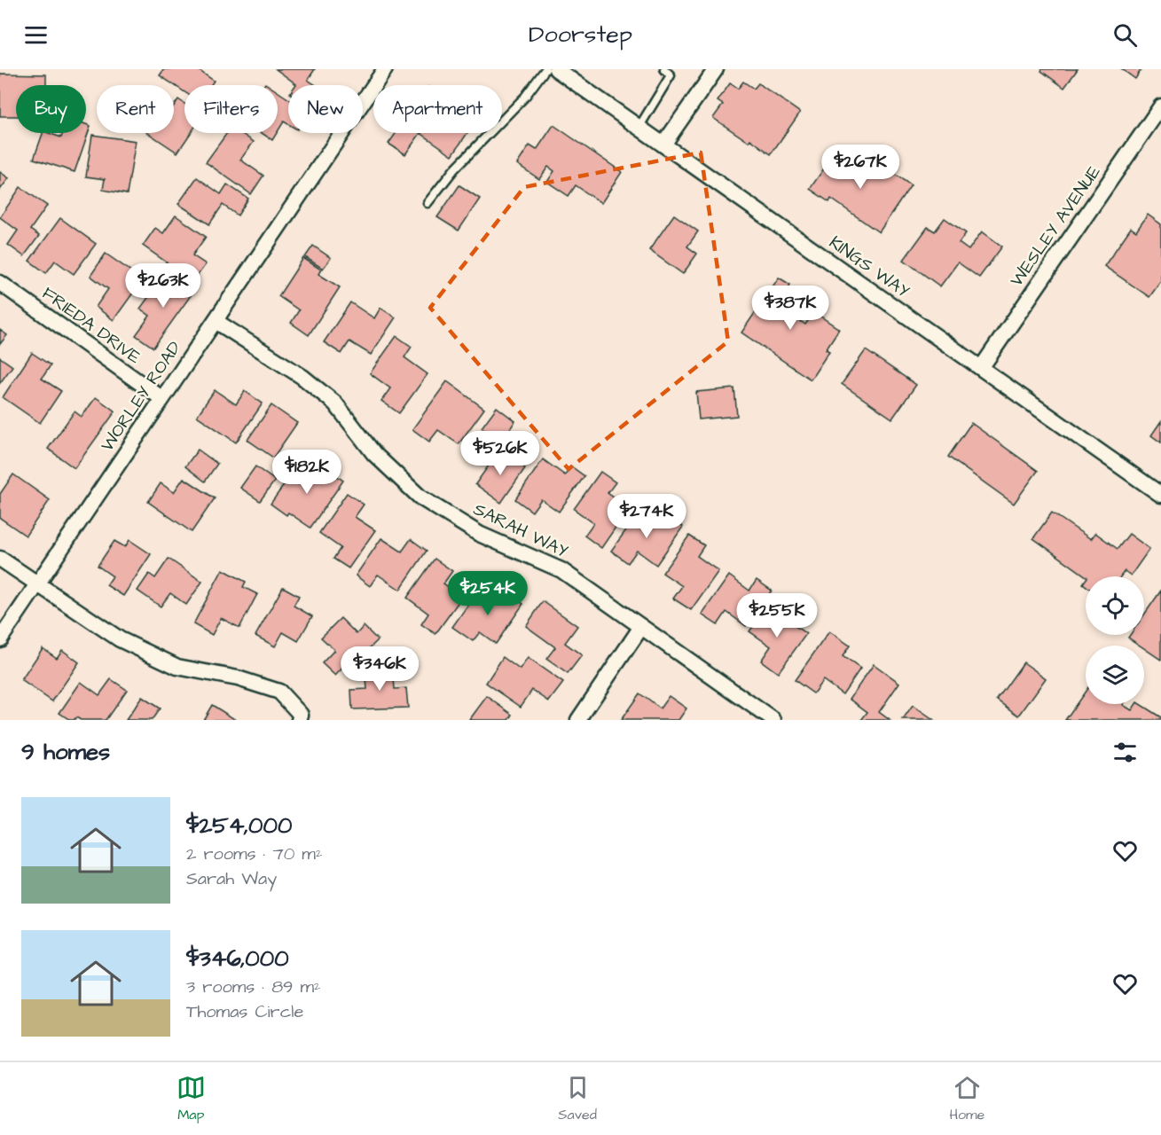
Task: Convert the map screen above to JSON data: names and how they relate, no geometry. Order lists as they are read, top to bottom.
{
  "streets": {
    "street": [
      "WESLEY AVENUE",
      "KINGS WAY",
      "FRIEDA DRIVE",
      "WORLEY ROAD",
      "SARAH WAY"
    ]
  },
  "crossings": [
    ["WESLEY AVENUE", "KINGS WAY"],
    ["FRIEDA DRIVE", "WORLEY ROAD"],
    ["WORLEY ROAD", "SARAH WAY"]
  ],
  "page": {
    "header": "Doorstep",
    "chip": [
      "Buy",
      "Rent",
      "Filters",
      "New",
      "Apartment"
    ],
    "price": [
      "$267K",
      "$263K",
      "$387K",
      "$526K",
      "$182K",
      "$274K",
      "$254K",
      "$255K",
      "$346K"
    ],
    "heading": "9 homes",
    "list": [
      {
        "name": "$254,000",
        "note": "2 rooms · 70 m² · Sarah Way"
      },
      {
        "name": "$346,000",
        "note": "3 rooms · 89 m² · Thomas Circle"
      }
    ],
    "tabs": ["Map", "Saved", "Home"]
  }
}
